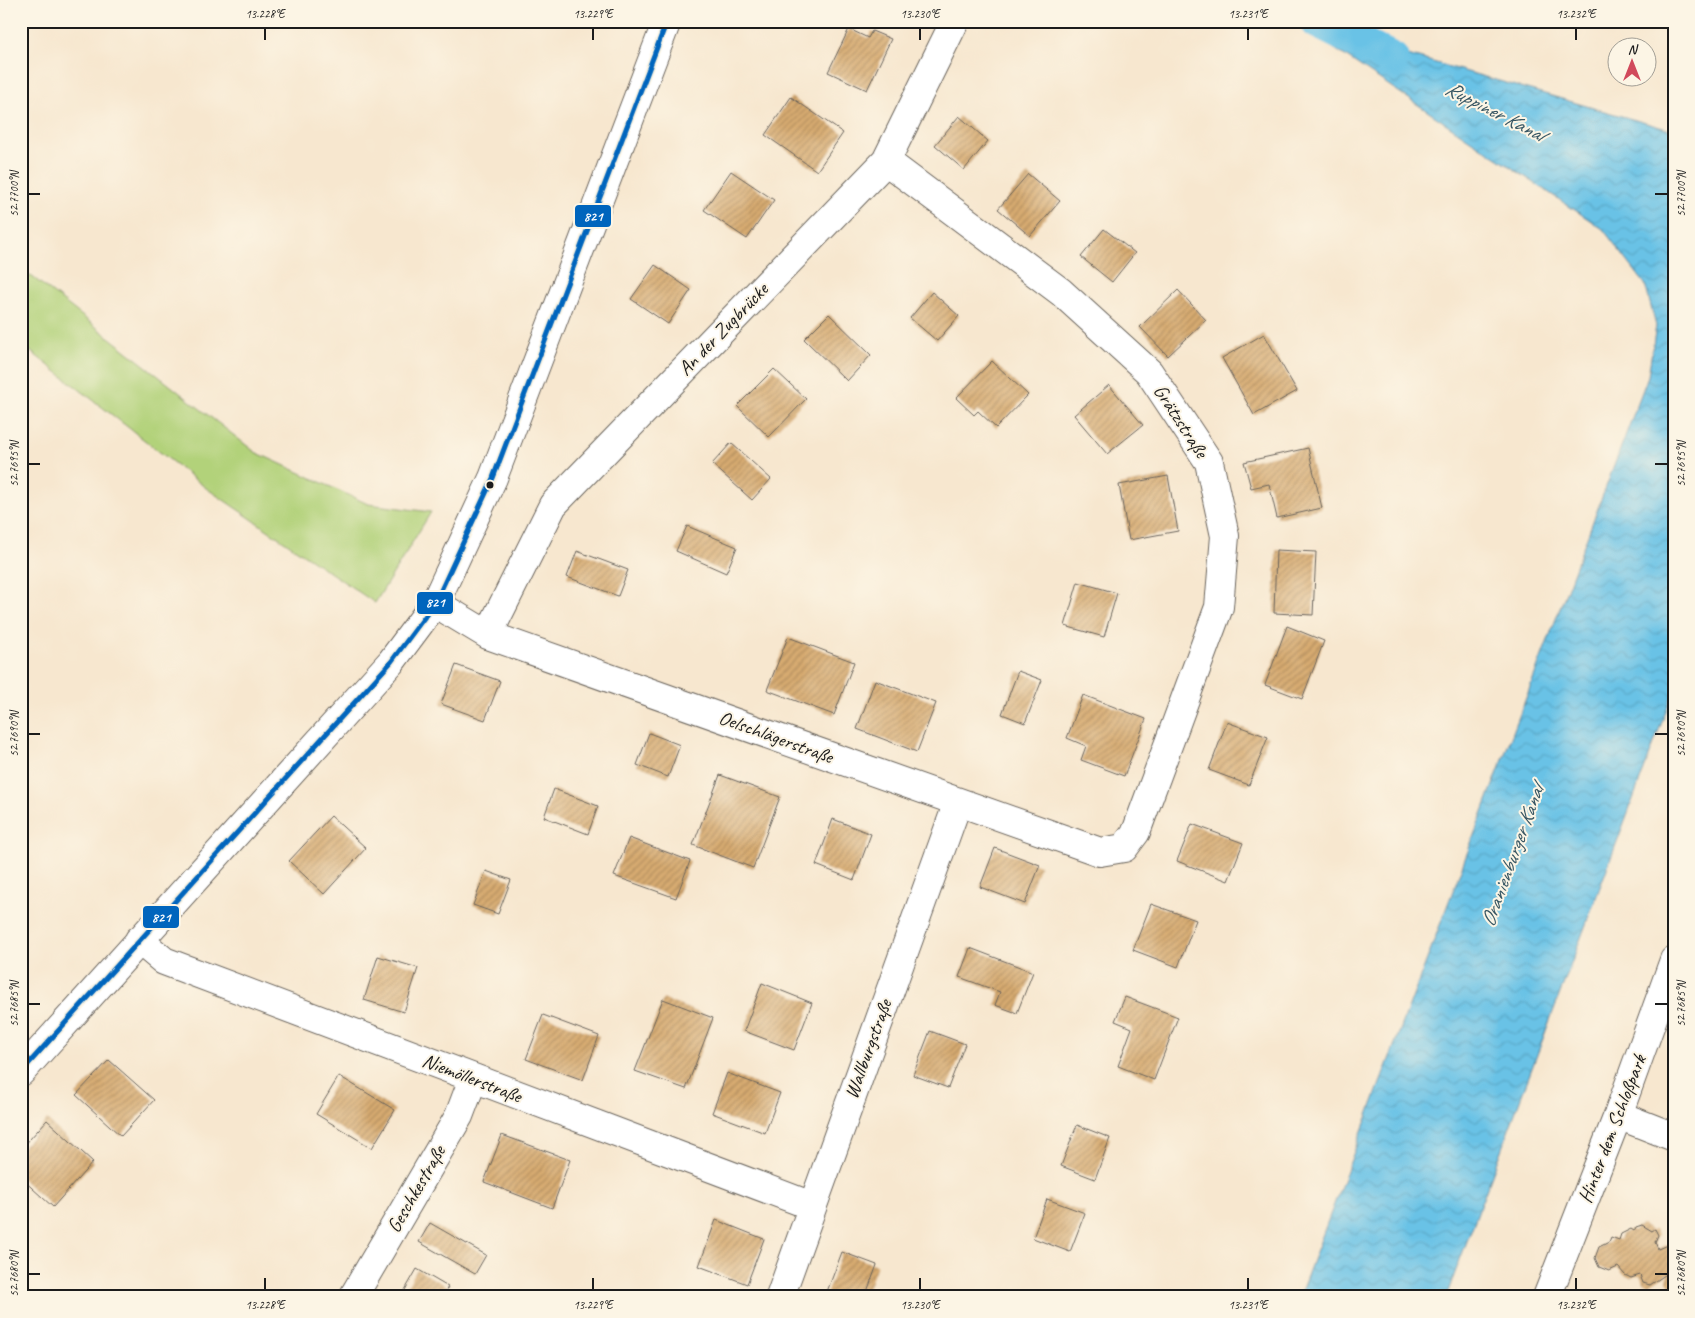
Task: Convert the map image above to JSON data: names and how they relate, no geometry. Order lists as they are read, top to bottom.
{
  "streets": {
    "street": [
      "An der Zugbrücke",
      "Grätzstraße",
      "Oelschlägerstraße",
      "Wallburgstraße",
      "Niemöllerstraße",
      "Hinter dem Schloßpark",
      "Geschkestraße"
    ]
  },
  "crossings": [
    ["An der Zugbrücke", "Grätzstraße"],
    ["An der Zugbrücke", "Oelschlägerstraße"],
    ["Grätzstraße", "Oelschlägerstraße"],
    ["Oelschlägerstraße", "Wallburgstraße"],
    ["Wallburgstraße", "Niemöllerstraße"],
    ["Niemöllerstraße", "Geschkestraße"]
  ],
  "water": ["Ruppiner Kanal", "Oranienburger Kanal"],
  "lines": ["transit line 821"],
  "north": "top",
  "coordinates": [
    "13.228°E",
    "13.229°E",
    "13.230°E",
    "13.231°E",
    "13.232°E",
    "52.7700°N",
    "52.7695°N",
    "52.7690°N",
    "52.7685°N",
    "52.7680°N"
  ]
}
